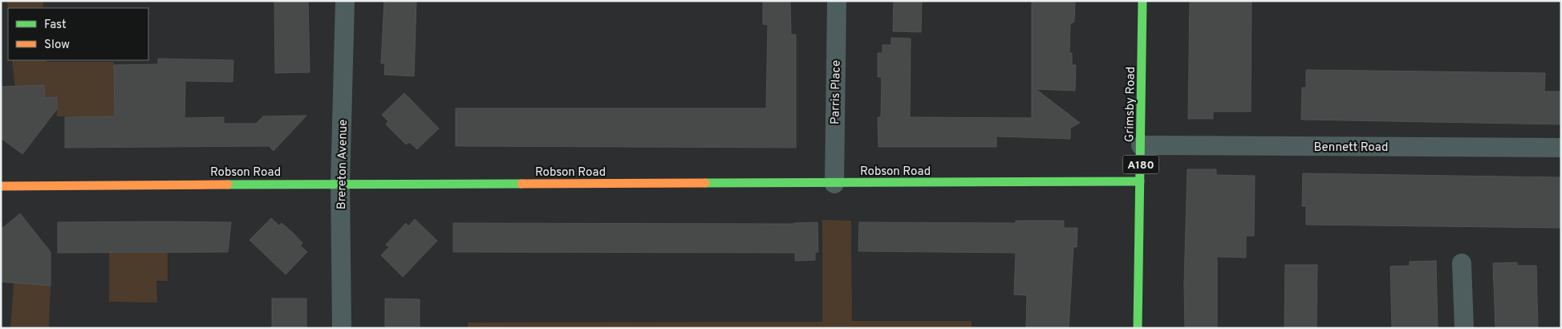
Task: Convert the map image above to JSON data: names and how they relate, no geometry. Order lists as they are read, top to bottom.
{
  "streets": {
    "street": [
      "Parris Place",
      "Grimsby Road",
      "Bennett Road",
      "Brereton Avenue",
      "A180",
      "Robson Road"
    ]
  },
  "crossings": [
    ["Parris Place", "Robson Road"],
    ["Grimsby Road", "Bennett Road"],
    ["Grimsby Road", "Robson Road"],
    ["Brereton Avenue", "Robson Road"]
  ],
  "legend": ["Fast", "Slow"]
}
